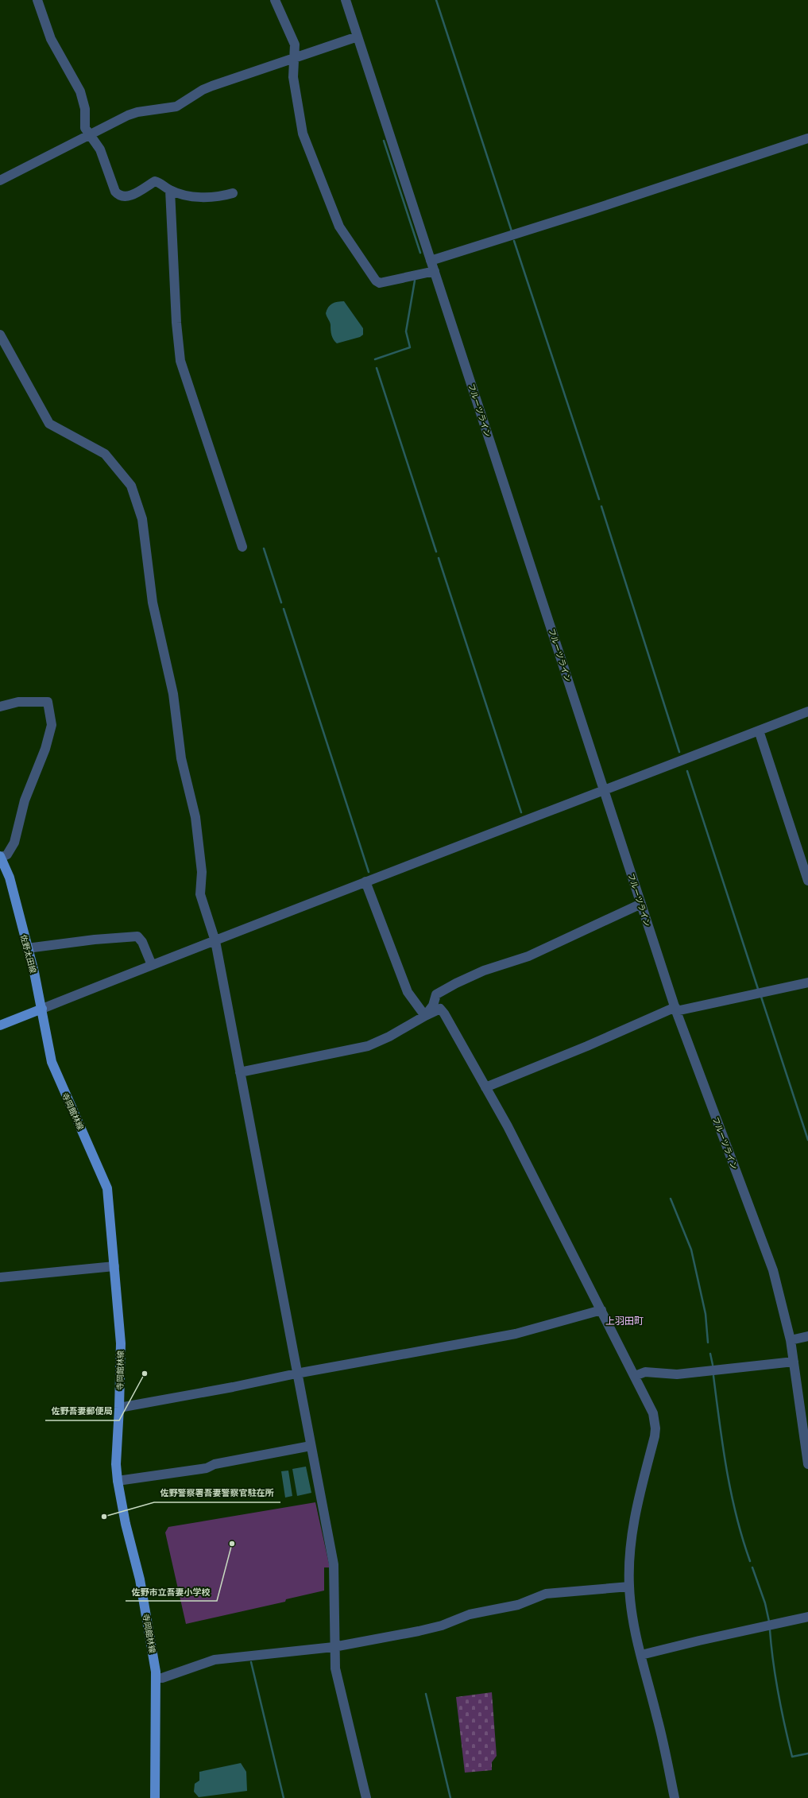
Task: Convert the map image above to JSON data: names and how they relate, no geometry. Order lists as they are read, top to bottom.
{
  "streets": {
    "main road": ["佐野太田線", "寺岡館林線"],
    "street": ["フルーツライン"]
  },
  "crossings": [
    ["佐野太田線", "寺岡館林線"]
  ],
  "districts": ["上羽田町"],
  "places": ["佐野吾妻郵便局", "佐野警察署吾妻警察官駐在所", "佐野市立吾妻小学校"]
}
